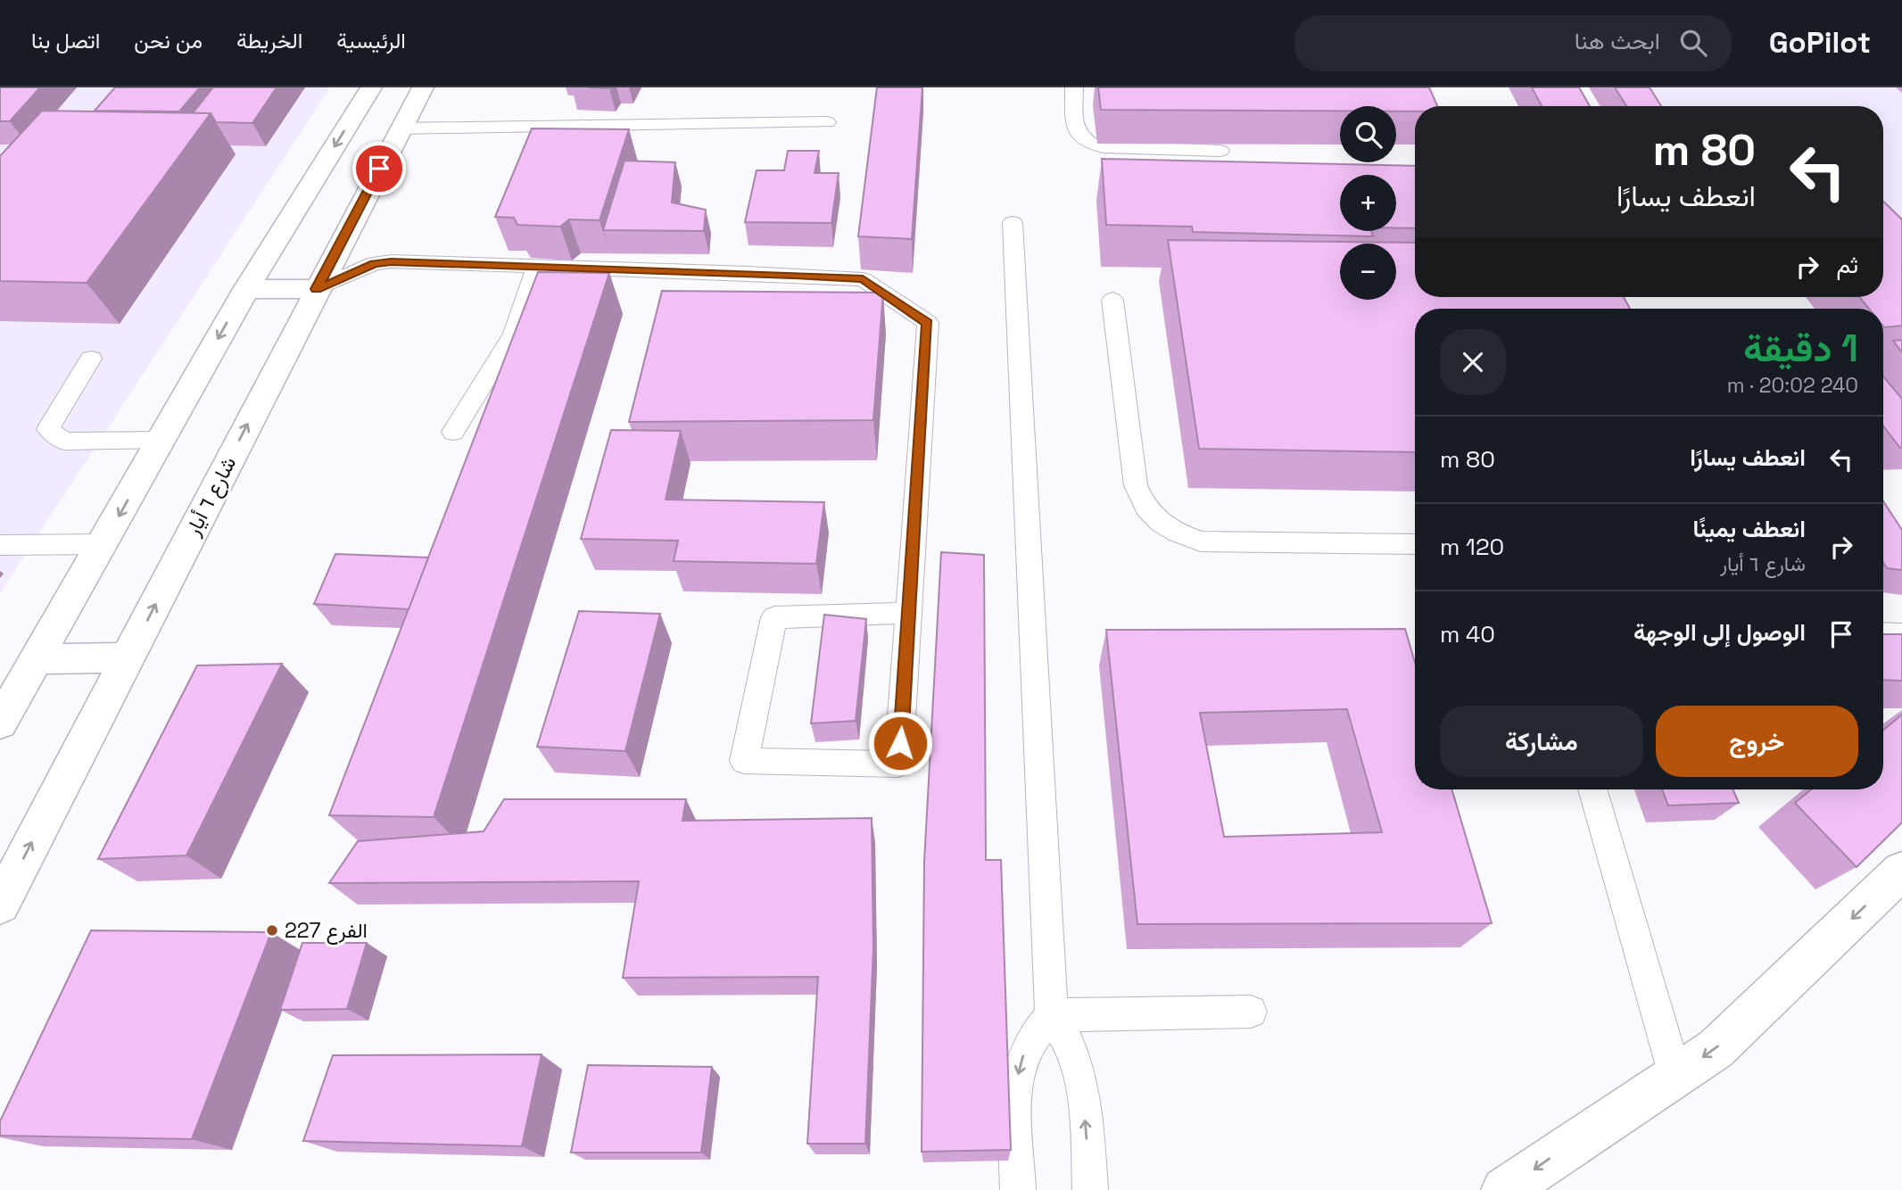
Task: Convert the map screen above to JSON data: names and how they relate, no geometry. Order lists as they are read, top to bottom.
{
  "streets": {
    "main road": ["شارع ٦ أيار"]
  },
  "places": ["الفرع 227"],
  "page": {
    "header": "GoPilot",
    "search": "ابحث هنا",
    "nav": [
      "الرئيسية",
      "الخريطة",
      "من نحن",
      "اتصل بنا"
    ],
    "map_buttons": ["+", "−"],
    "turn": ["80 m", "انعطف يسارًا"],
    "then": "ثم",
    "heading": ["1 دقيقة", "240 m · 20:02"],
    "list": [
      {
        "name": "انعطف يسارًا",
        "value": "80 m"
      },
      {
        "name": "انعطف يمينًا",
        "note": "شارع ٦ أيار",
        "value": "120 m"
      },
      {
        "name": "الوصول إلى الوجهة",
        "value": "40 m"
      }
    ],
    "buttons": ["خروج", "مشاركة"]
  }
}
